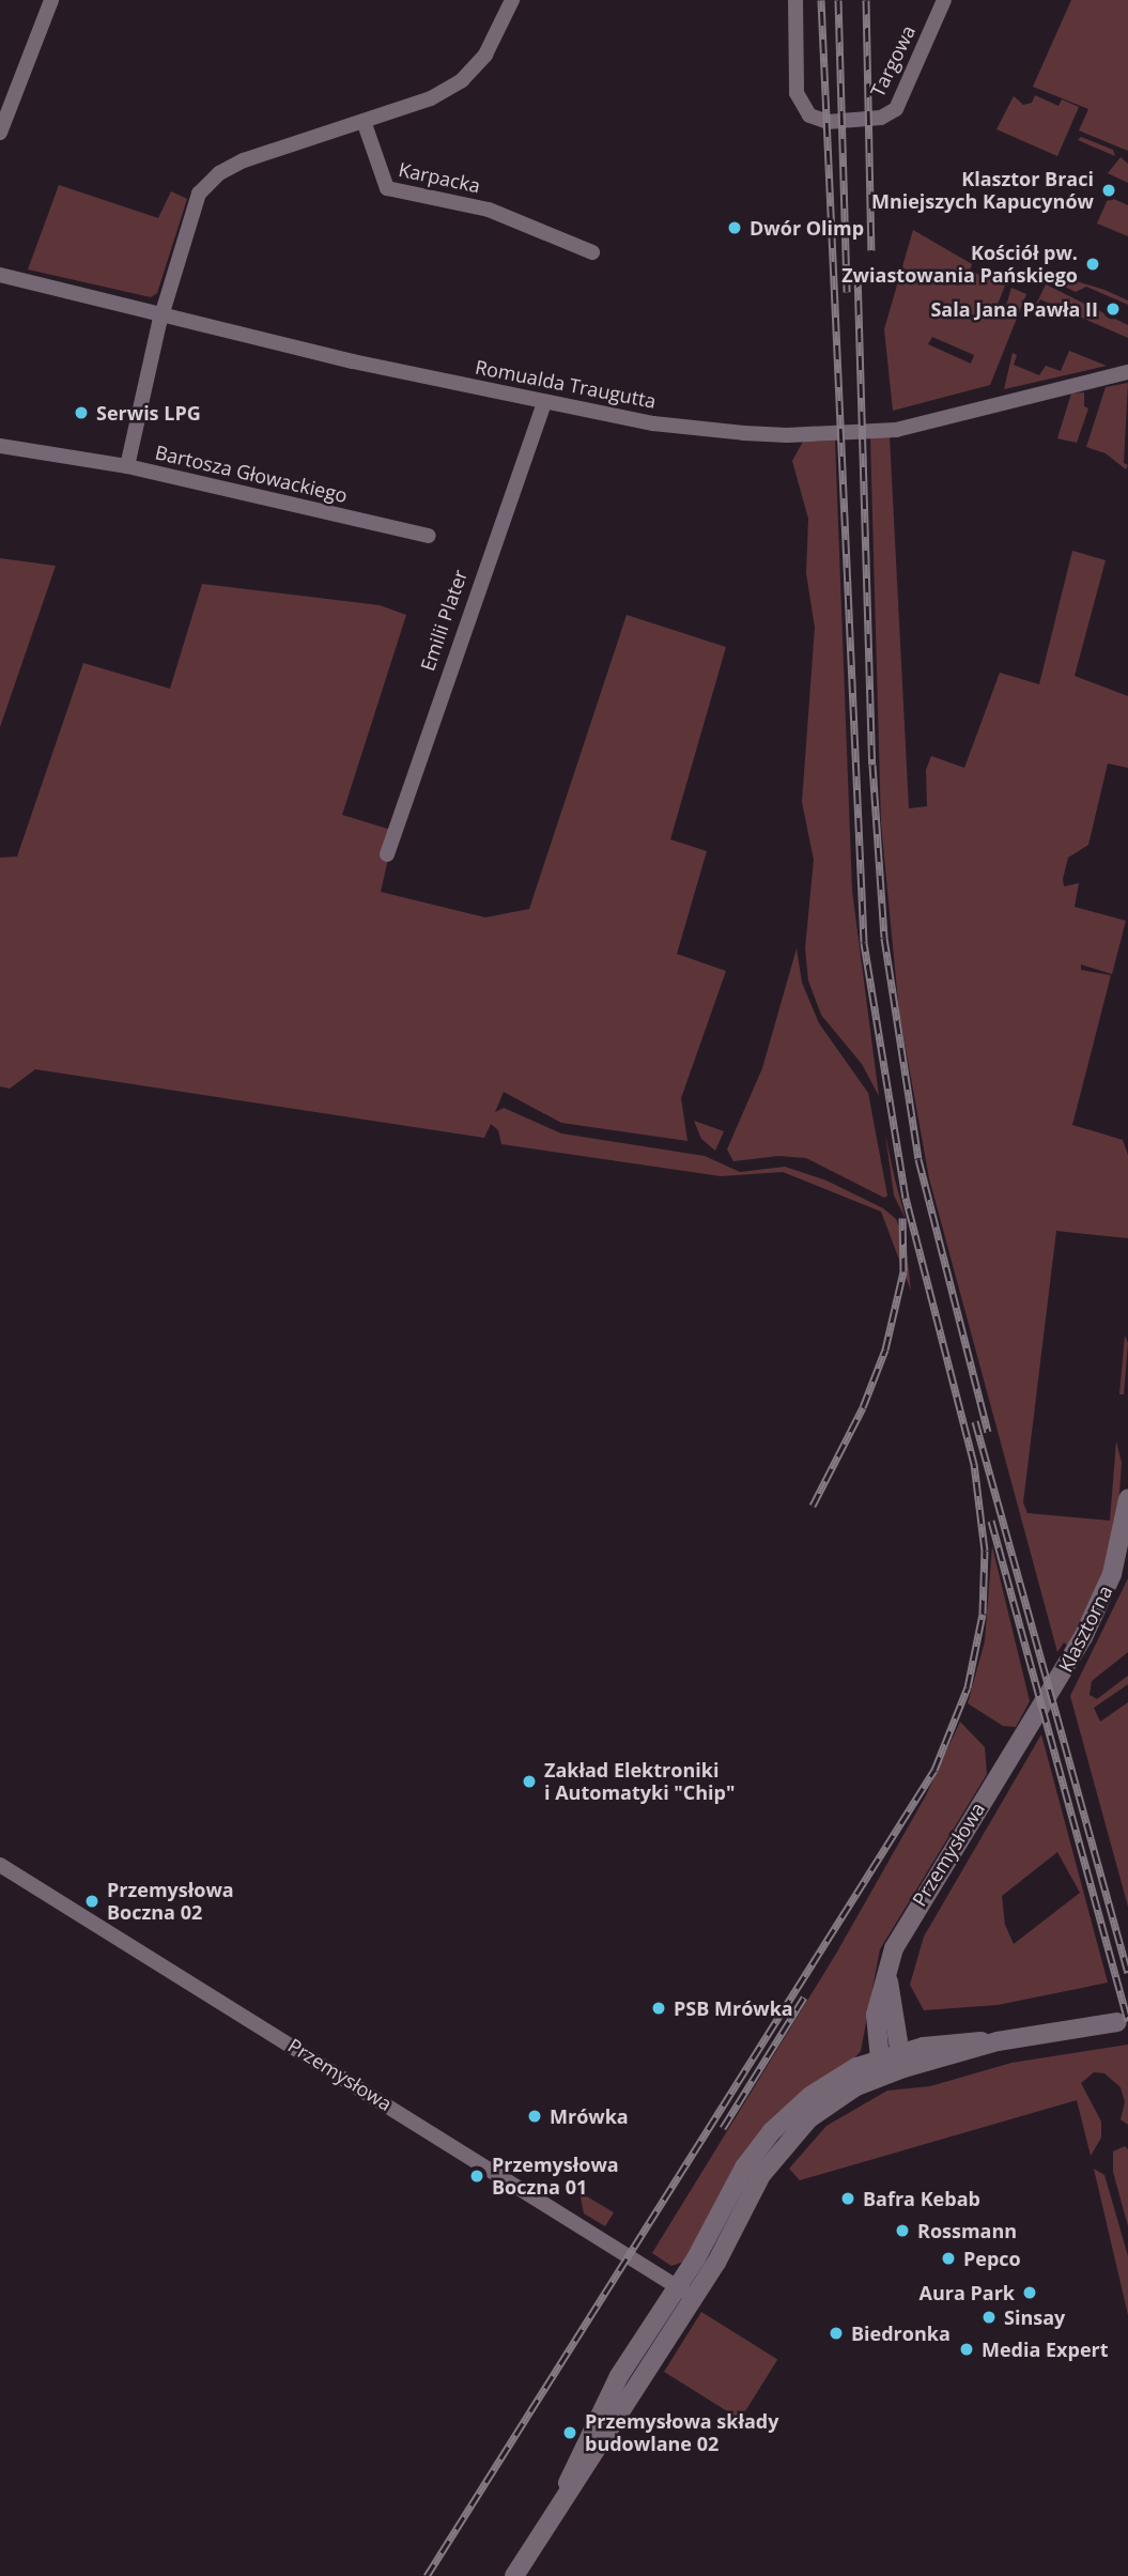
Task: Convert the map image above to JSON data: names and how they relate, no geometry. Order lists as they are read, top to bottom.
{
  "streets": {
    "street": [
      "Targowa",
      "Karpacka",
      "Romualda Traugutta",
      "Bartosza Głowackiego",
      "Emilii Plater",
      "Klasztorna",
      "Przemysłowa"
    ]
  },
  "crossings": [
    ["Karpacka", "Bartosza Głowackiego"],
    ["Romualda Traugutta", "Bartosza Głowackiego"],
    ["Romualda Traugutta", "Emilii Plater"],
    ["Klasztorna", "Przemysłowa"]
  ],
  "places": [
    "Klasztor Braci Mniejszych Kapucynów",
    "Dwór Olimp",
    "Kościół pw. Zwiastowania Pańskiego",
    "Sala Jana Pawła II",
    "Serwis LPG",
    "Zakład Elektroniki i Automatyki \"Chip\"",
    "Przemysłowa Boczna 02",
    "PSB Mrówka",
    "Mrówka",
    "Przemysłowa Boczna 01",
    "Bafra Kebab",
    "Rossmann",
    "Pepco",
    "Aura Park",
    "Sinsay",
    "Biedronka",
    "Media Expert",
    "Przemysłowa składy budowlane 02"
  ]
}
